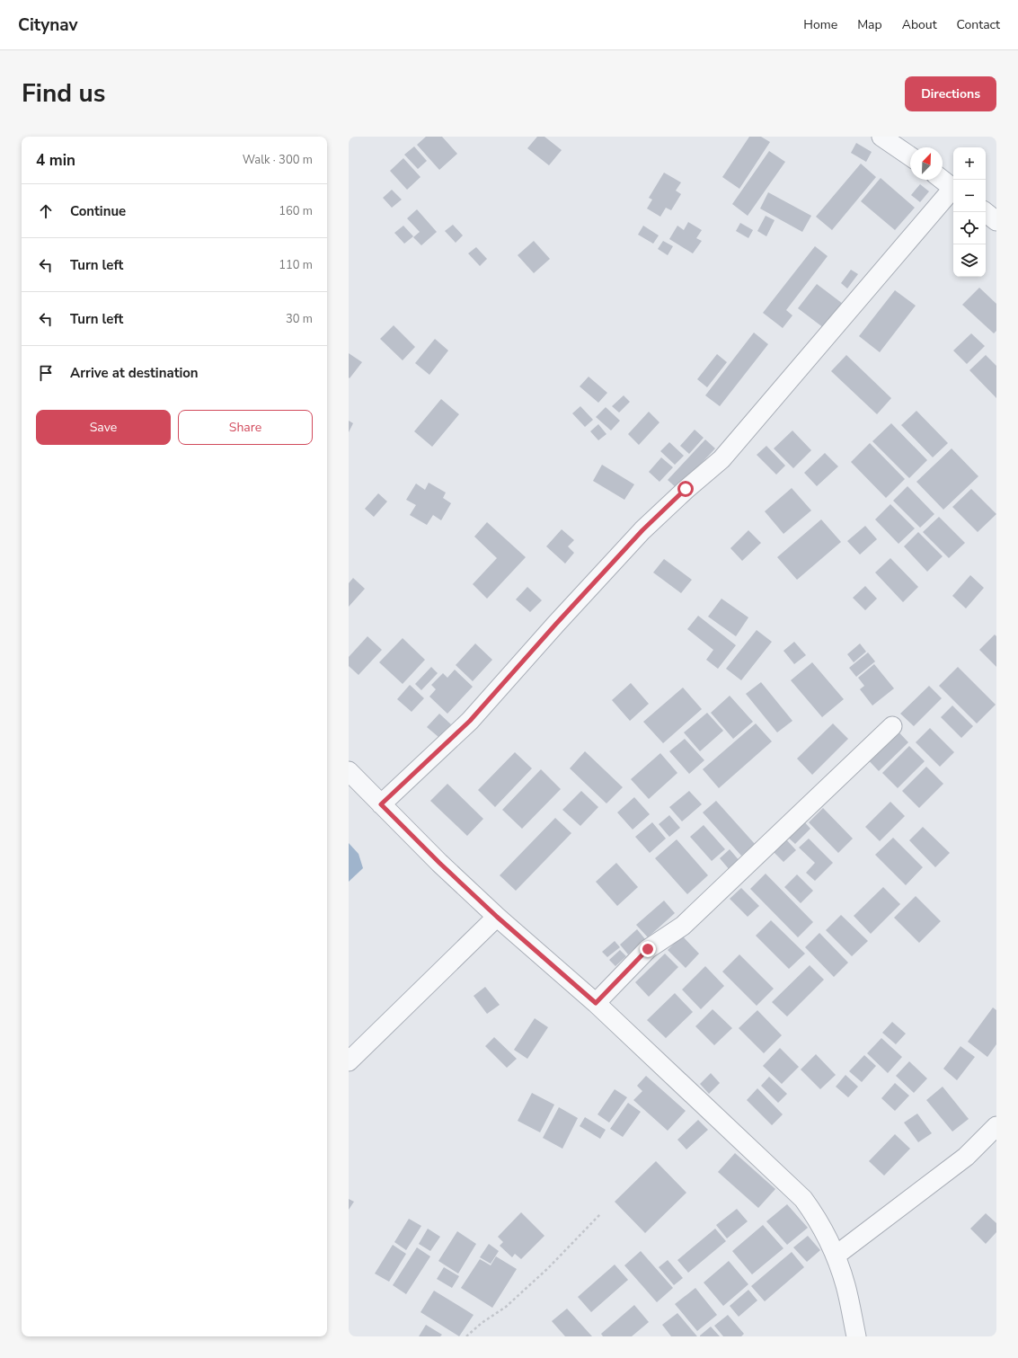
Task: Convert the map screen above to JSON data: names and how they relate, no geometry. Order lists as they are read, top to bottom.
{
  "north": "top right",
  "page": {
    "header": "Citynav",
    "nav": [
      "Home",
      "Map",
      "About",
      "Contact"
    ],
    "title": "Find us",
    "buttons": [
      "Directions",
      ["Save", "Share"]
    ],
    "heading": ["4 min", "Walk · 300 m"],
    "map_buttons": ["+", "−"],
    "list": [
      ["Continue", "160 m"],
      ["Turn left", "110 m"],
      ["Turn left", "30 m"],
      "Arrive at destination"
    ]
  }
}
